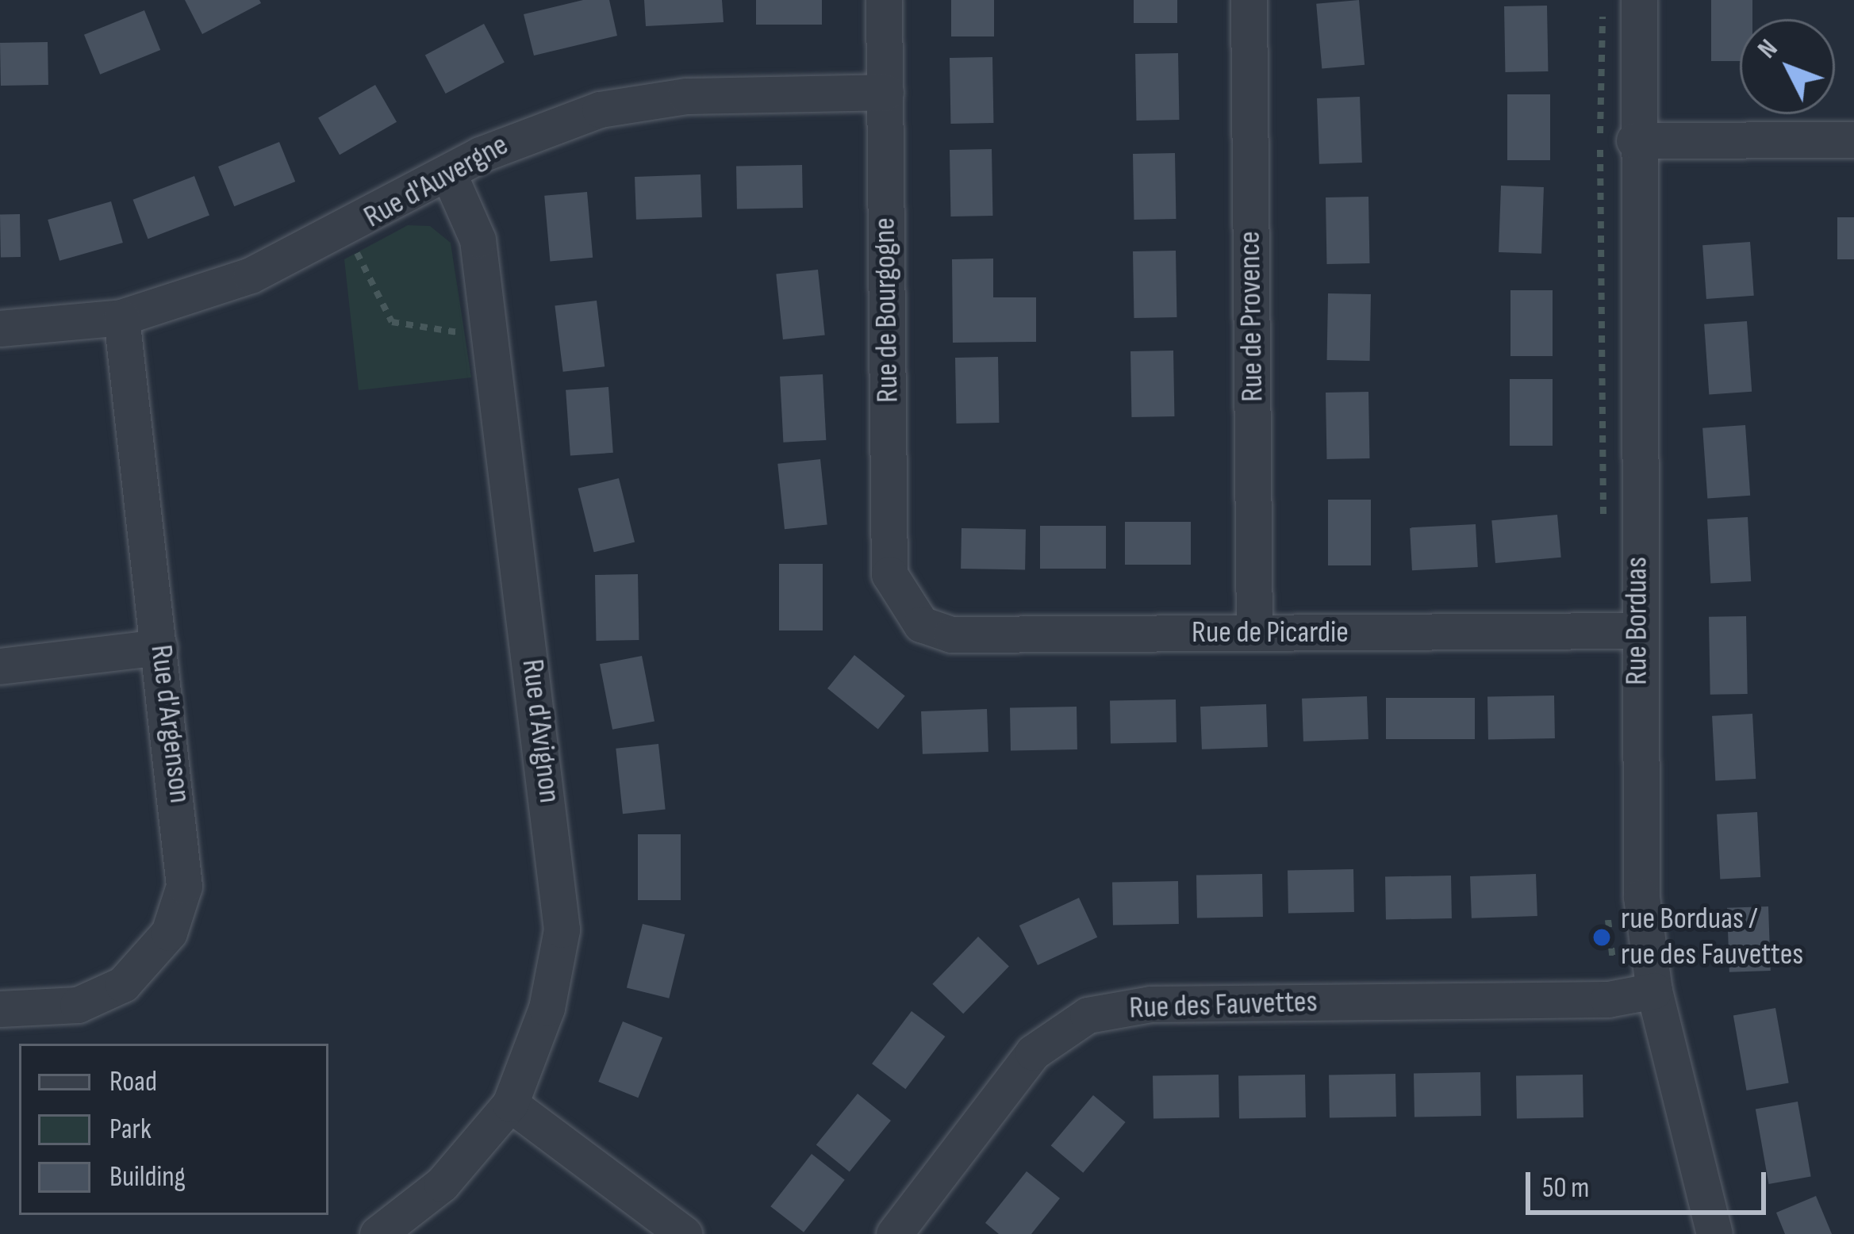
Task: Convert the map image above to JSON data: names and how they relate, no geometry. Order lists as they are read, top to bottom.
{
  "streets": {
    "street": [
      "Rue d'Auvergne",
      "Rue de Bourgogne",
      "Rue de Provence",
      "Rue Borduas",
      "Rue de Picardie",
      "Rue d'Argenson",
      "Rue d'Avignon",
      "Rue des Fauvettes"
    ]
  },
  "crossings": [
    ["Rue d'Auvergne", "Rue de Bourgogne"],
    ["Rue d'Auvergne", "Rue d'Argenson"],
    ["Rue d'Auvergne", "Rue d'Avignon"],
    ["Rue de Bourgogne", "Rue de Picardie"],
    ["Rue de Provence", "Rue de Picardie"],
    ["Rue Borduas", "Rue de Picardie"],
    ["Rue Borduas", "Rue des Fauvettes"]
  ],
  "places": ["rue Borduas / rue des Fauvettes"],
  "legend": ["Road", "Park", "Building"],
  "scale_bar": "50 m",
  "north": "top left"
}
